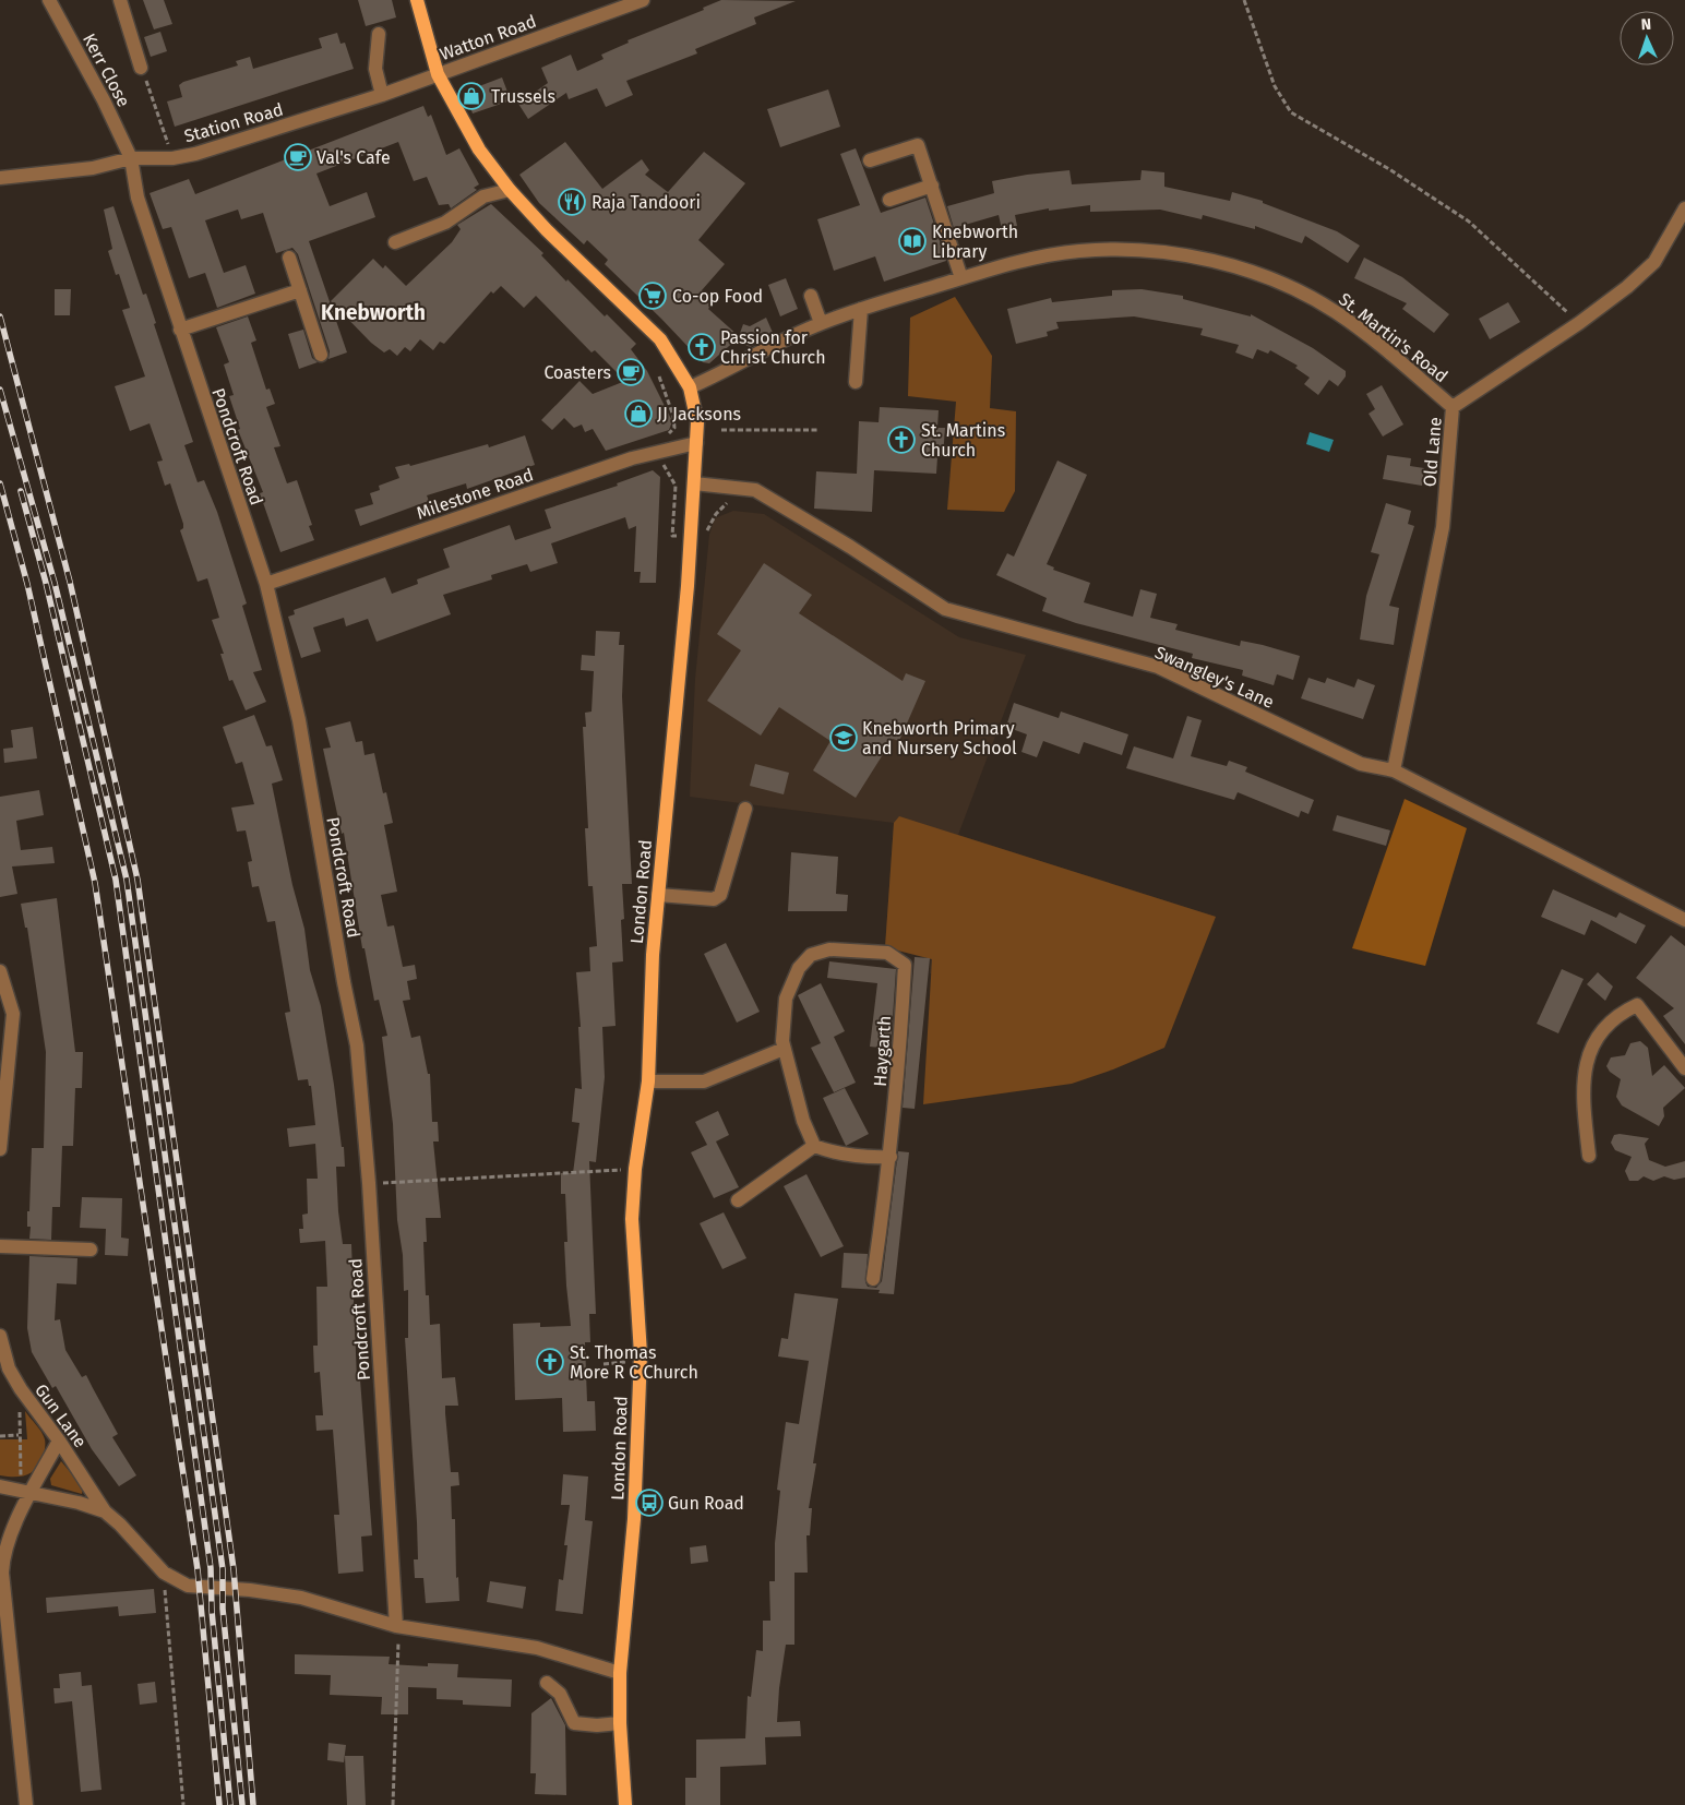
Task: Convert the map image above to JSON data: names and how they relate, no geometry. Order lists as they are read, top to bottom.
{
  "streets": {
    "main road": ["London Road"],
    "street": [
      "Watton Road",
      "Kerr Close",
      "Station Road",
      "St. Martin's Road",
      "Pondcroft Road",
      "Old Lane",
      "Milestone Road",
      "Swangley's Lane",
      "Haygarth",
      "Gun Lane"
    ]
  },
  "crossings": [
    ["Watton Road", "Station Road"],
    ["Watton Road", "London Road"],
    ["Kerr Close", "Station Road"],
    ["Kerr Close", "Pondcroft Road"],
    ["Station Road", "Pondcroft Road"],
    ["Station Road", "London Road"],
    ["St. Martin's Road", "Old Lane"],
    ["St. Martin's Road", "London Road"],
    ["Pondcroft Road", "Milestone Road"],
    ["Old Lane", "Swangley's Lane"],
    ["Milestone Road", "London Road"],
    ["Swangley's Lane", "London Road"]
  ],
  "districts": ["Knebworth"],
  "places": {
    "shop": ["Trussels", "JJ Jacksons"],
    "cafe": ["Val's Cafe", "Coasters"],
    "restaurant": ["Raja Tandoori"],
    "library": ["Knebworth Library"],
    "supermarket": ["Co-op Food"],
    "church": ["Passion for Christ Church", "St. Martins Church", "St. Thomas More R C Church"],
    "school or university": ["Knebworth Primary and Nursery School"],
    "bus stop": ["Gun Road"]
  },
  "north": "top"
}
